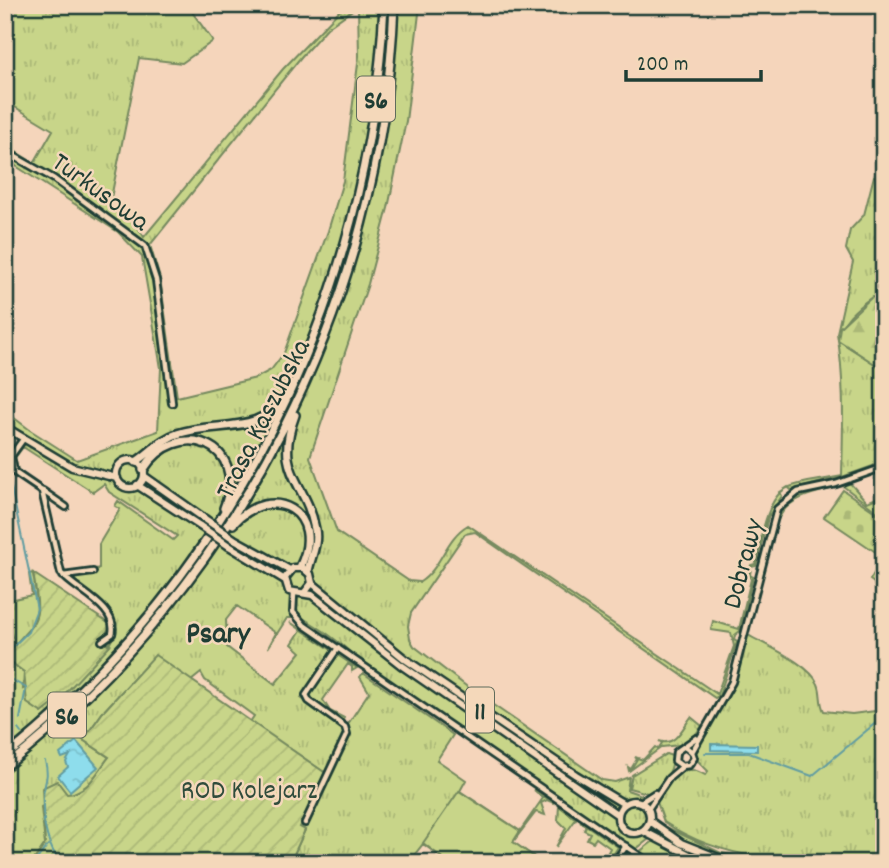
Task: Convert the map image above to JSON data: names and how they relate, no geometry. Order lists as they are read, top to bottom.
{
  "streets": {
    "highway": ["S6", "Trasa Kaszubska"],
    "main road": ["11"],
    "street": ["Turkusowa", "Dobrawy"]
  },
  "crossings": [
    ["Dobrawy", "11"]
  ],
  "districts": ["Psary"],
  "parks": ["ROD Kolejarz"],
  "scale_bar": "200 m"
}
